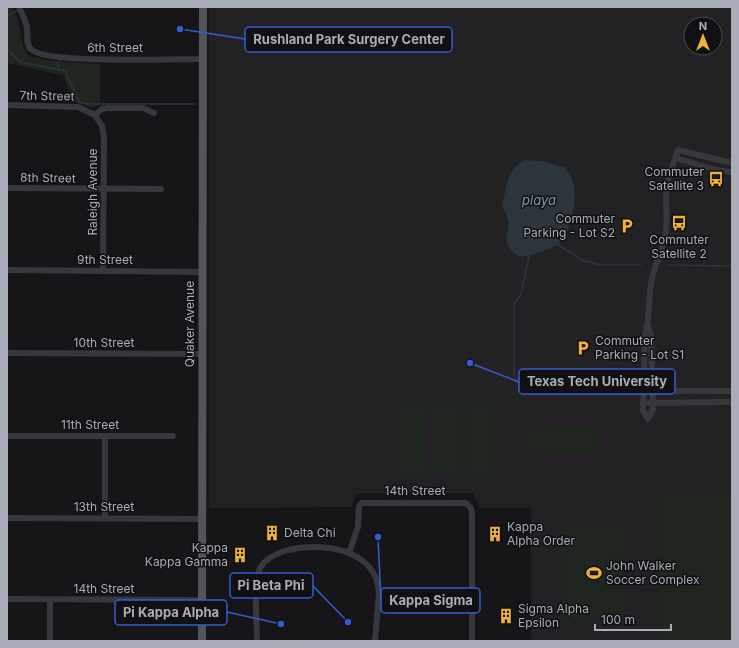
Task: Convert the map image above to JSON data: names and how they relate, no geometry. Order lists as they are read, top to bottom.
{
  "streets": {
    "main road": ["Quaker Avenue"],
    "street": [
      "6th Street",
      "7th Street",
      "8th Street",
      "Raleigh Avenue",
      "9th Street",
      "10th Street",
      "11th Street",
      "14th Street",
      "13th Street"
    ]
  },
  "crossings": [
    ["6th Street", "Quaker Avenue"],
    ["7th Street", "Raleigh Avenue"],
    ["8th Street", "Raleigh Avenue"],
    ["Raleigh Avenue", "9th Street"],
    ["9th Street", "Quaker Avenue"],
    ["Quaker Avenue", "10th Street"],
    ["Quaker Avenue", "14th Street"],
    ["Quaker Avenue", "13th Street"]
  ],
  "water": ["playa"],
  "places": {
    "other": [
      "Rushland Park Surgery Center",
      "Texas Tech University",
      "Kappa Sigma",
      "Pi Beta Phi",
      "Pi Kappa Alpha"
    ],
    "bus stop": ["Commuter Satellite 3", "Commuter Satellite 2"],
    "parking": ["Commuter Parking - Lot S2", "Commuter Parking - Lot S1"],
    "building": [
      "Delta Chi",
      "Kappa Alpha Order",
      "Kappa Kappa Gamma",
      "Sigma Alpha Epsilon"
    ],
    "sports": ["John Walker Soccer Complex"]
  },
  "scale_bar": "100 m",
  "north": "top"
}
